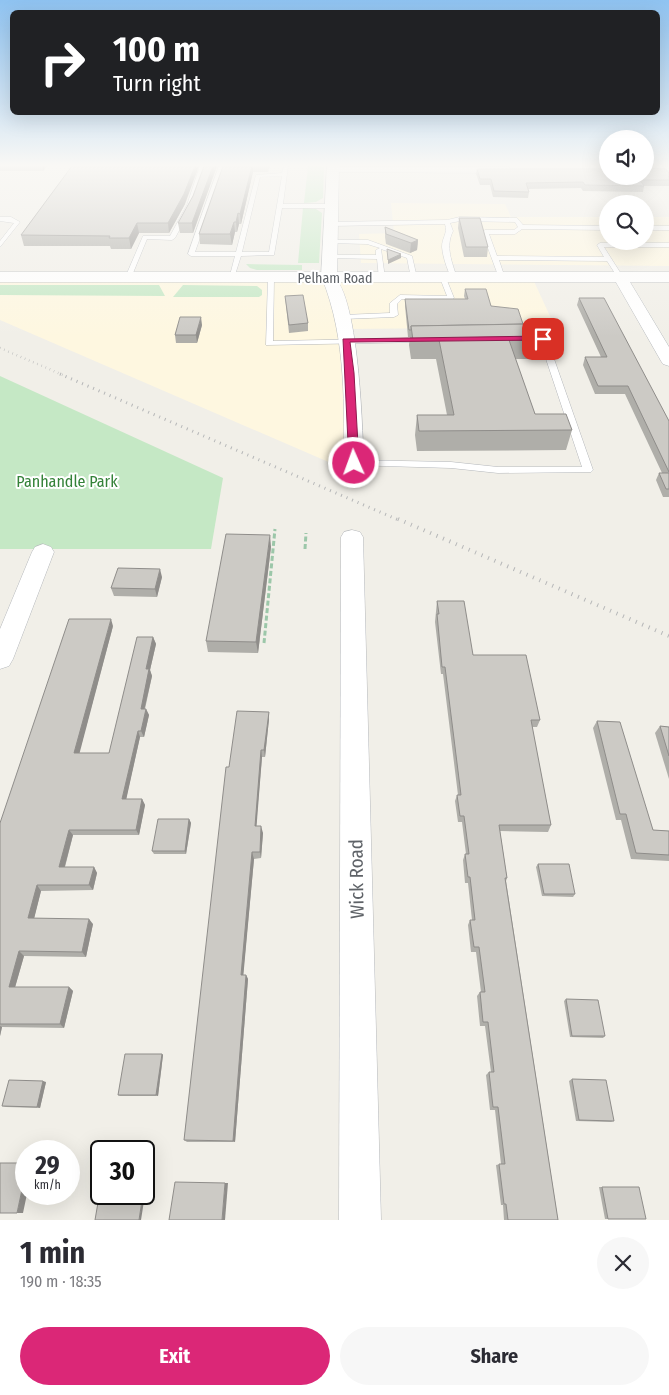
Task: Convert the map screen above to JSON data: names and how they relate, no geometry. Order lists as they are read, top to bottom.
{
  "streets": {
    "main road": ["Pelham Road"],
    "street": ["Wick Road"]
  },
  "parks": ["Panhandle Park"],
  "page": {
    "turn": ["100 m", "Turn right"],
    "speed": "29 km/h",
    "limit": "30",
    "heading": ["1 min", "190 m · 18:35"],
    "buttons": ["Exit", "Share"]
  }
}
